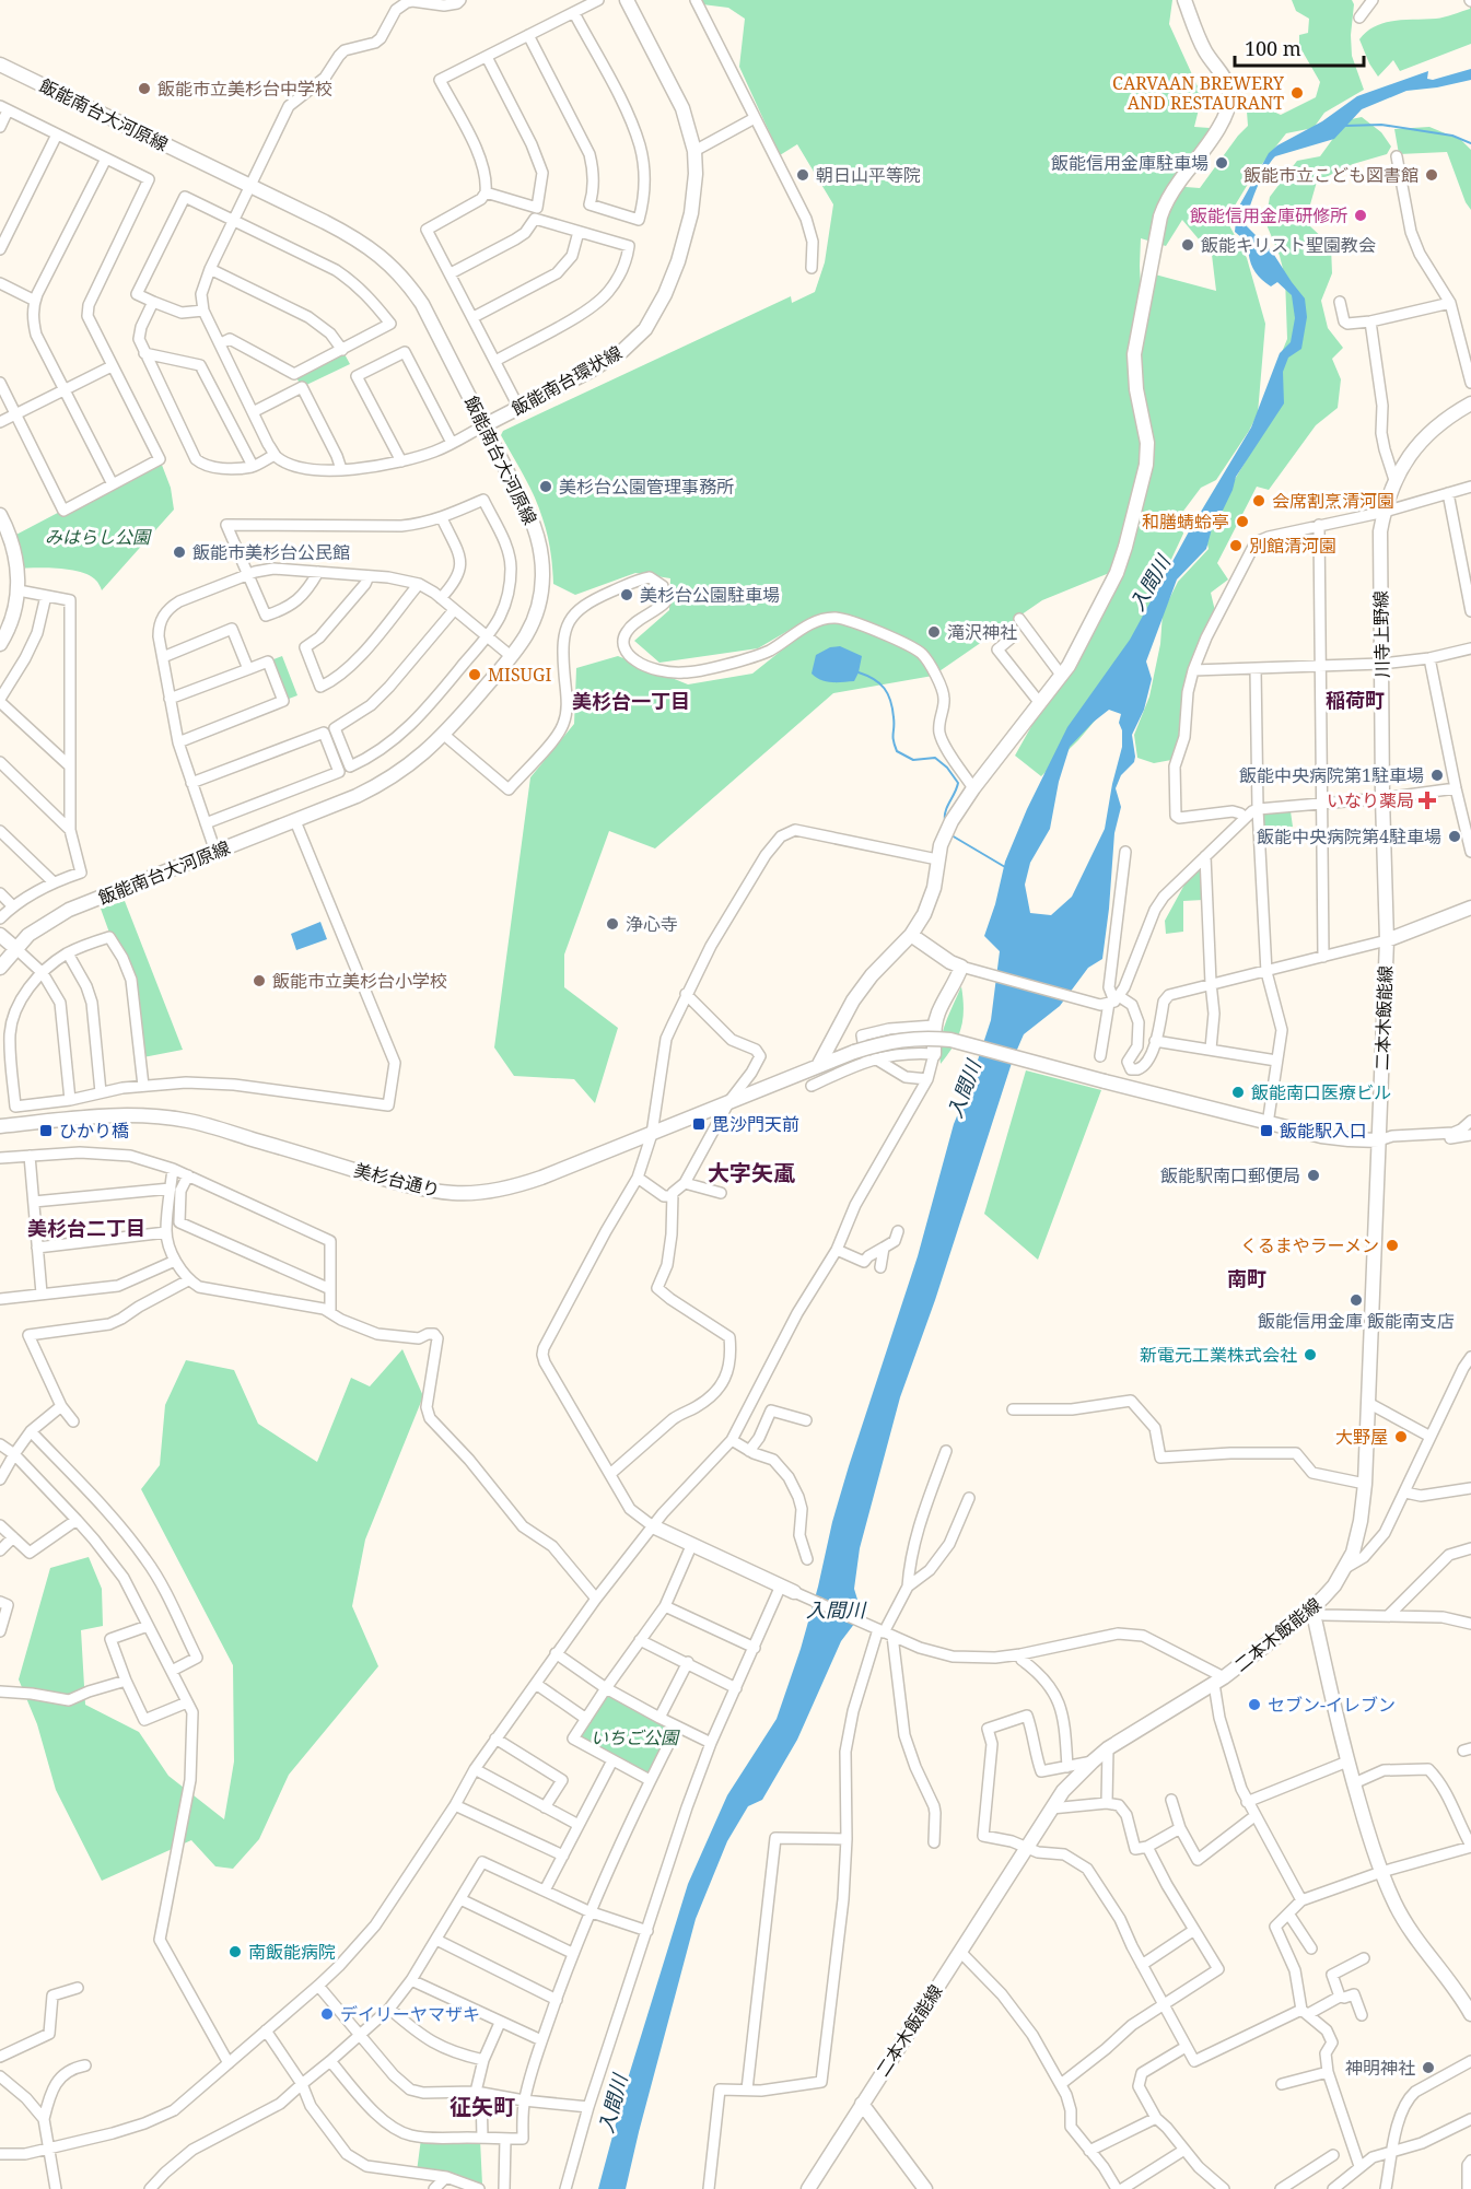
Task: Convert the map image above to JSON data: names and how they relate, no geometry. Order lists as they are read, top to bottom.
{
  "streets": {
    "street": [
      "飯能南台大河原線",
      "飯能南台環状線",
      "川寺上野線",
      "二本木飯能線",
      "美杉台通り"
    ]
  },
  "crossings": [
    ["飯能南台大河原線", "飯能南台環状線"],
    ["川寺上野線", "二本木飯能線"],
    ["二本木飯能線", "美杉台通り"]
  ],
  "districts": [
    "稲荷町",
    "美杉台一丁目",
    "大字矢颪",
    "美杉台二丁目",
    "南町",
    "征矢町"
  ],
  "water": ["入間川"],
  "parks": ["みはらし公園", "いちご公園"],
  "places": {
    "other": [
      "飯能市立美杉台中学校",
      "CARVAAN BREWERY AND RESTAURANT",
      "飯能信用金庫駐車場",
      "朝日山平等院",
      "飯能市立こども図書館",
      "飯能信用金庫研修所",
      "飯能キリスト聖園教会",
      "美杉台公園管理事務所",
      "会席割烹清河園",
      "和膳蜻蛉亭",
      "別館清河園",
      "飯能市美杉台公民館",
      "美杉台公園駐車場",
      "滝沢神社",
      "MISUGI",
      "飯能中央病院第1駐車場",
      "飯能中央病院第4駐車場",
      "浄心寺",
      "飯能市立美杉台小学校",
      "飯能南口医療ビル",
      "飯能駅南口郵便局",
      "くるまやラーメン",
      "飯能信用金庫 飯能南支店",
      "新電元工業株式会社",
      "大野屋",
      "セブン-イレブン",
      "南飯能病院",
      "デイリーヤマザキ",
      "神明神社"
    ],
    "health": ["いなり薬局"],
    "transit": ["毘沙門天前", "ひかり橋", "飯能駅入口"]
  },
  "scale_bar": "100 m"
}
